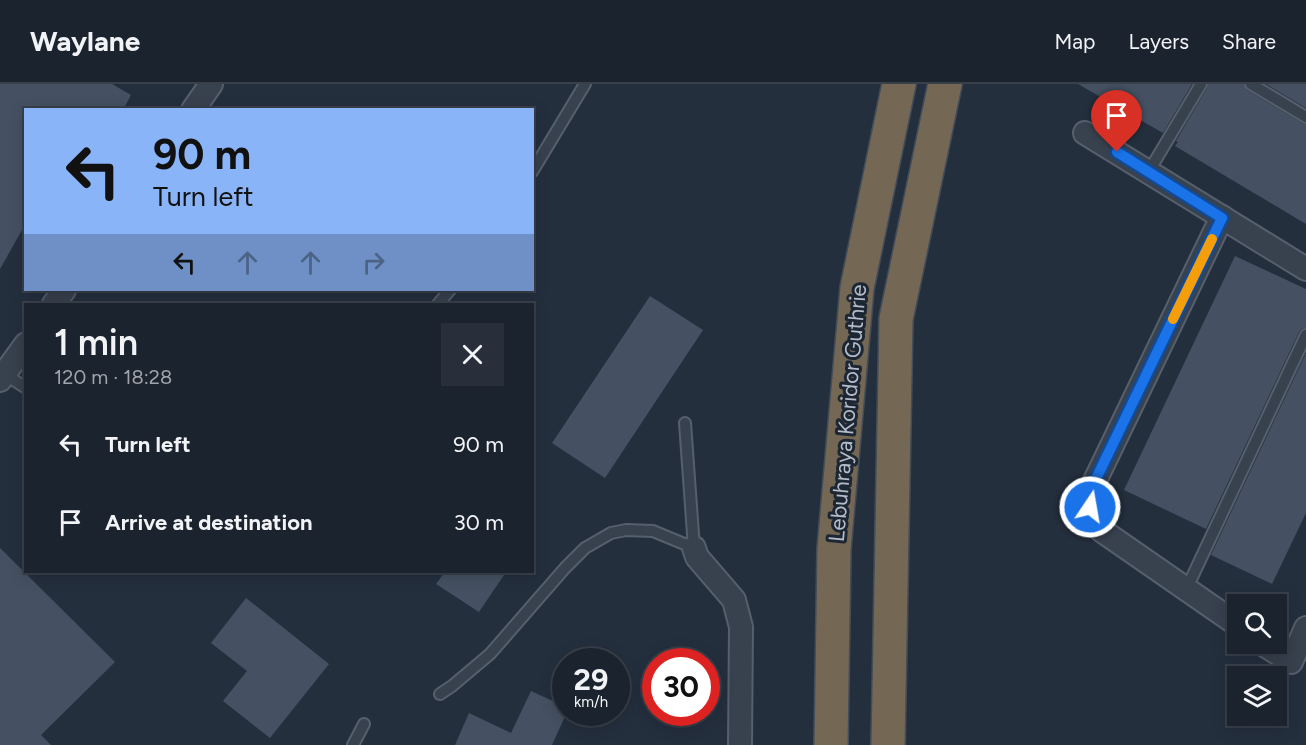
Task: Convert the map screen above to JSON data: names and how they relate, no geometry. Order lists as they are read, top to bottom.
{
  "streets": {
    "highway": ["Lebuhraya Koridor Guthrie"]
  },
  "page": {
    "header": "Waylane",
    "nav": ["Map", "Layers", "Share"],
    "turn": ["90 m", "Turn left"],
    "heading": ["1 min", "120 m · 18:28"],
    "list": [
      {
        "name": "Turn left",
        "value": "90 m"
      },
      {
        "name": "Arrive at destination",
        "value": "30 m"
      }
    ],
    "speed": "29 km/h",
    "limit": "30"
  }
}
